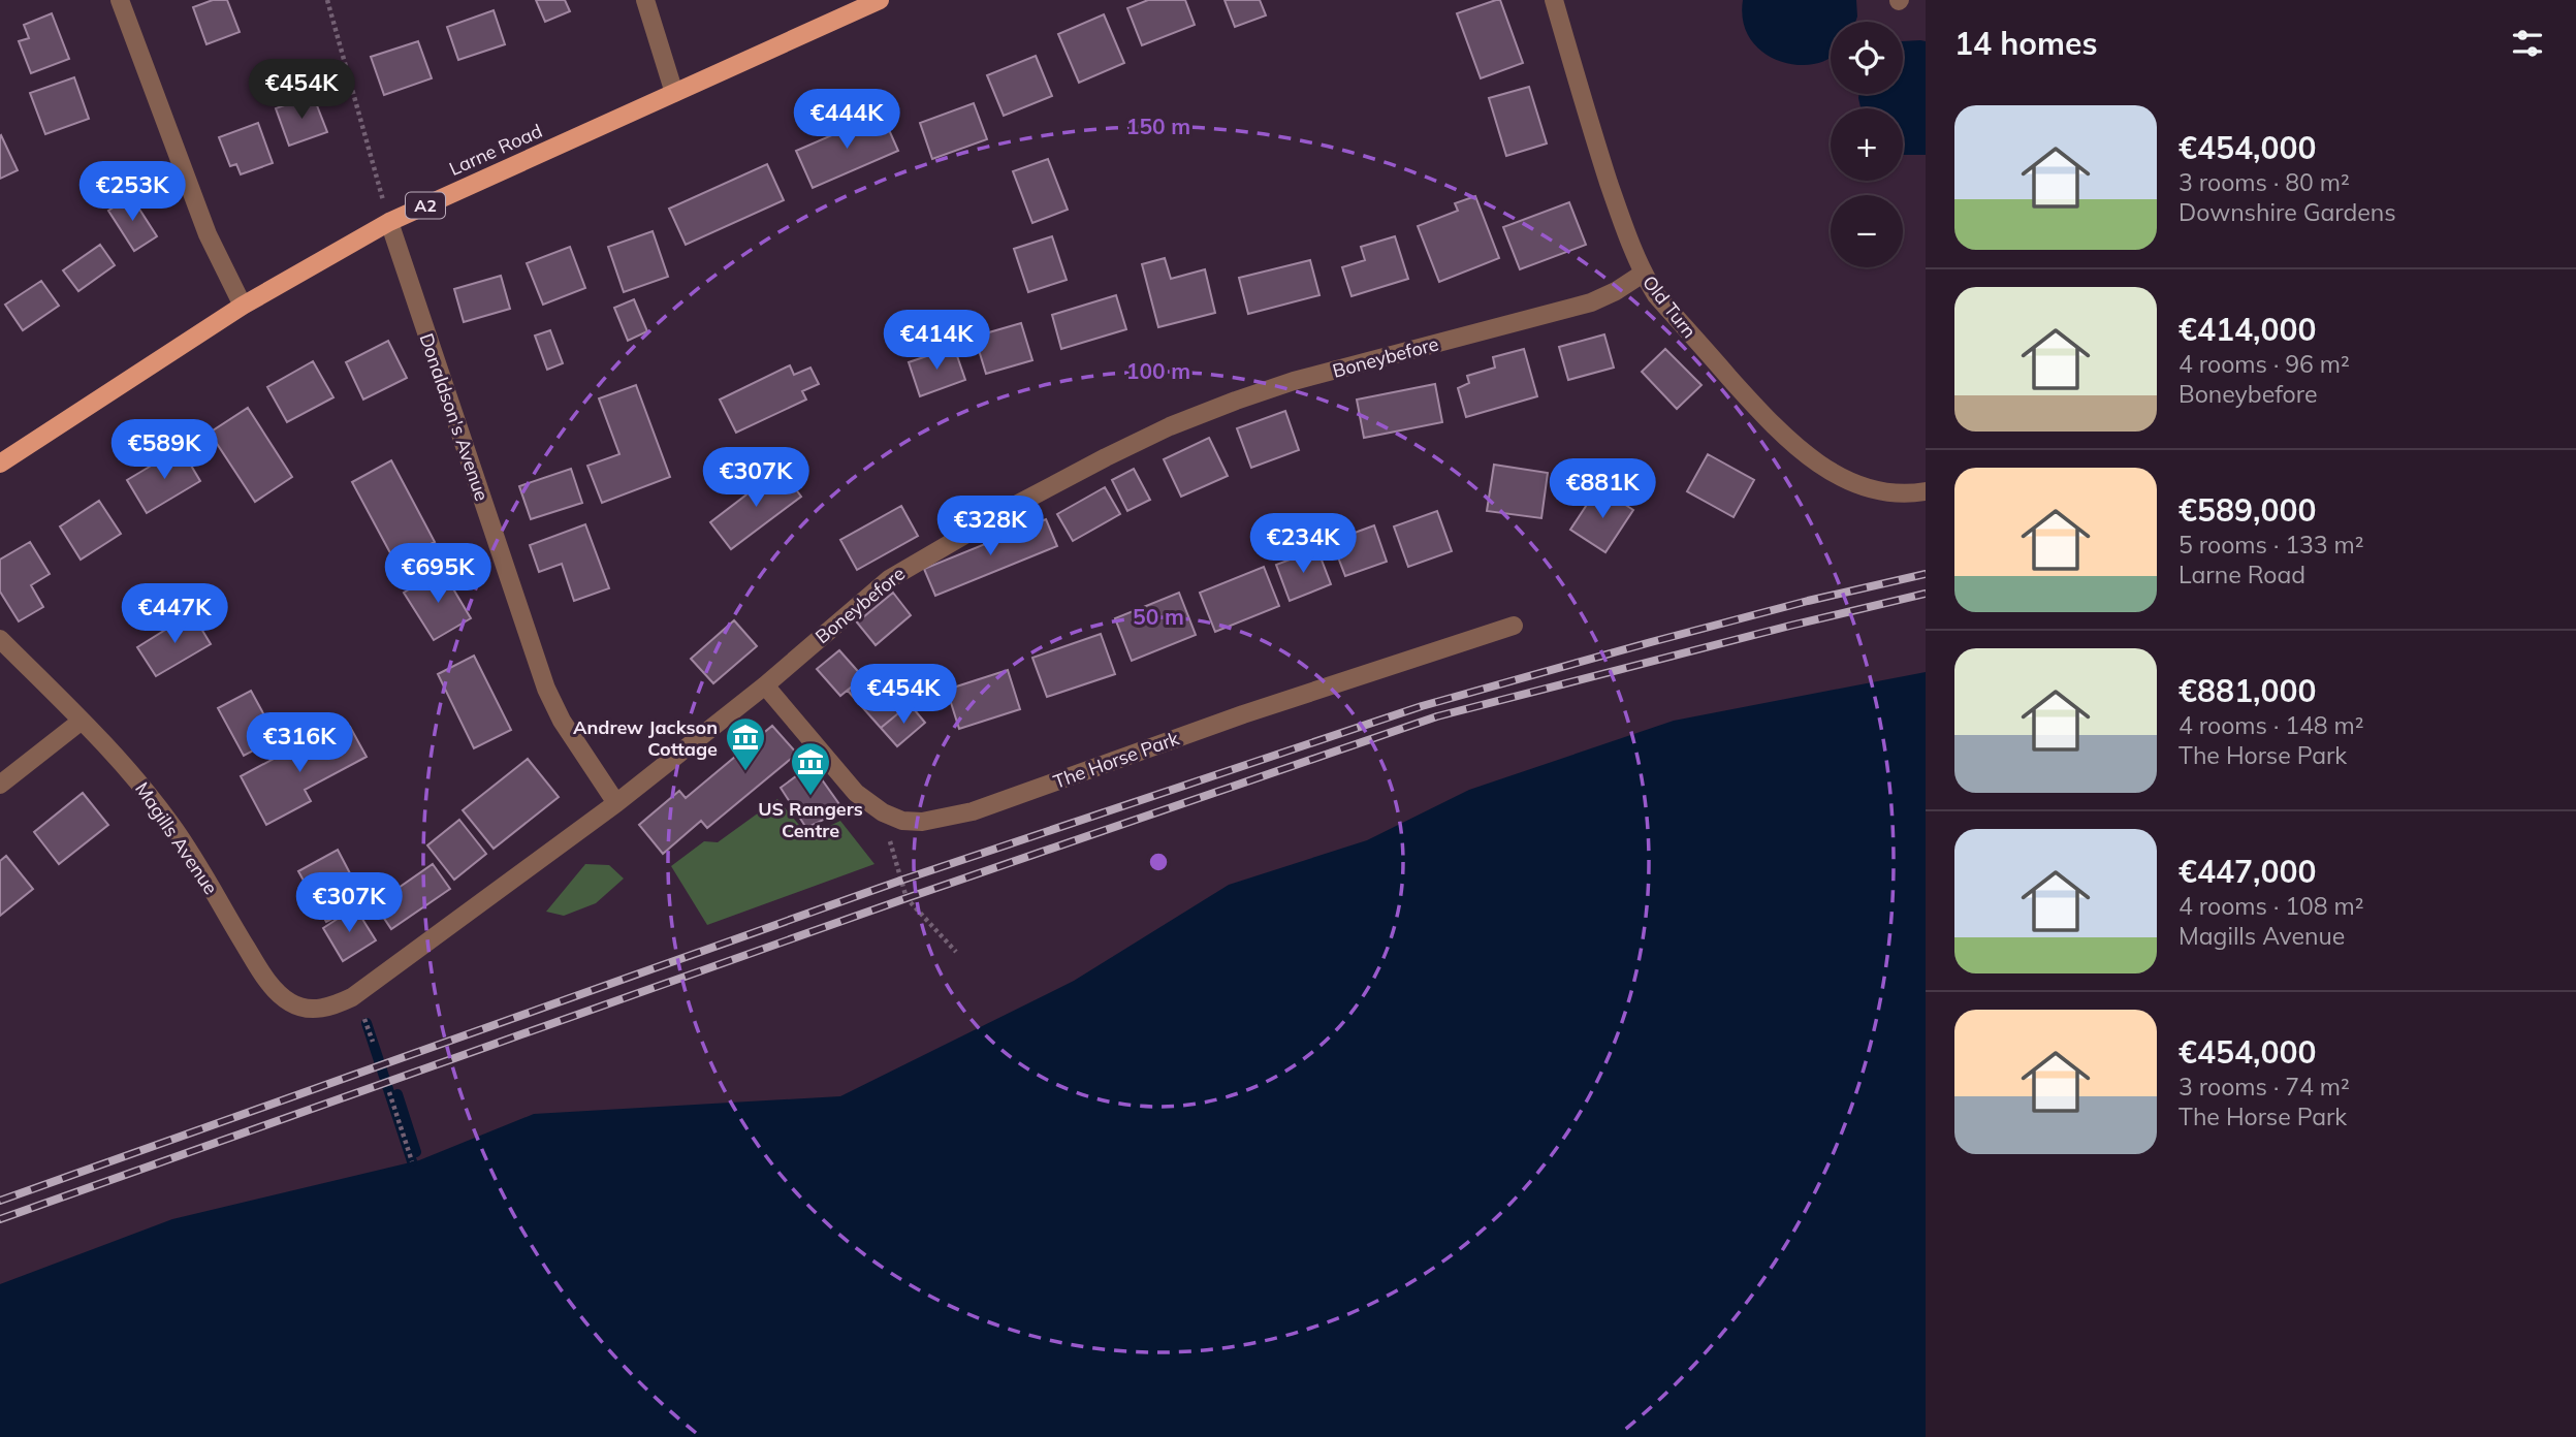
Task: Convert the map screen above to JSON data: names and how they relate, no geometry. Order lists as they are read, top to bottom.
{
  "streets": {
    "main road": ["Larne Road", "A2"],
    "street": [
      "Old Turn",
      "Boneybefore",
      "Donaldson's Avenue",
      "The Horse Park",
      "Magills Avenue"
    ]
  },
  "crossings": [
    ["Larne Road", "Donaldson's Avenue"],
    ["Old Turn", "Boneybefore"],
    ["Boneybefore", "Donaldson's Avenue"],
    ["Boneybefore", "The Horse Park"],
    ["Boneybefore", "Magills Avenue"]
  ],
  "places": {
    "museum": ["Andrew Jackson Cottage", "US Rangers Centre"]
  },
  "page": {
    "heading": "14 homes",
    "map_buttons": ["+", "−"],
    "price": [
      "€454K",
      "€444K",
      "€253K",
      "€414K",
      "€589K",
      "€307K",
      "€881K",
      "€328K",
      "€234K",
      "€695K",
      "€447K",
      "€454K",
      "€316K",
      "€307K"
    ],
    "list": [
      {
        "name": "€454,000",
        "note": "3 rooms · 80 m² · Downshire Gardens"
      },
      {
        "name": "€414,000",
        "note": "4 rooms · 96 m² · Boneybefore"
      },
      {
        "name": "€589,000",
        "note": "5 rooms · 133 m² · Larne Road"
      },
      {
        "name": "€881,000",
        "note": "4 rooms · 148 m² · The Horse Park"
      },
      {
        "name": "€447,000",
        "note": "4 rooms · 108 m² · Magills Avenue"
      },
      {
        "name": "€454,000",
        "note": "3 rooms · 74 m² · The Horse Park"
      }
    ]
  },
  "rings": ["150 m", "100 m", "50 m"]
}
